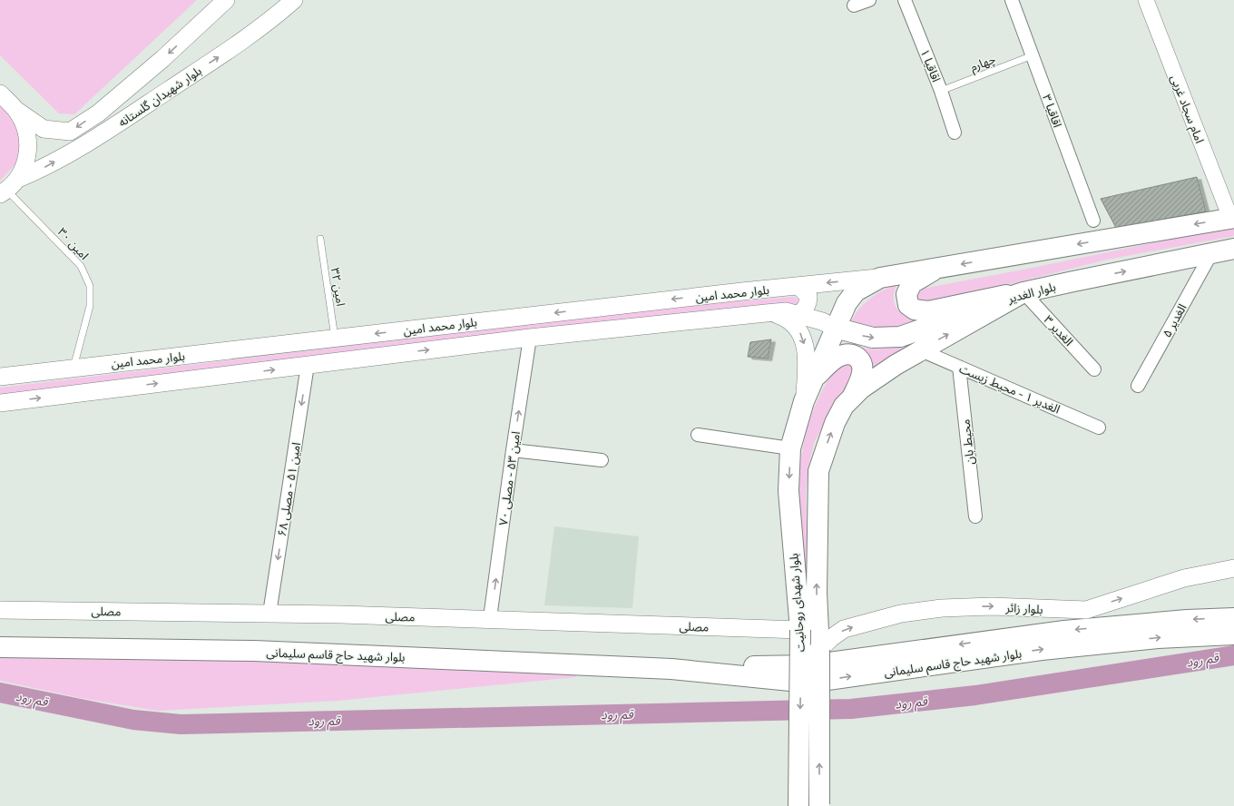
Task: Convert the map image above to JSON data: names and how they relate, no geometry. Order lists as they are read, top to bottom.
{
  "streets": {
    "main road": [
      "بلوار شهیدان گلستانه",
      "بلوار الغدیر",
      "بلوار محمد امین",
      "بلوار شهدای روحانیت",
      "بلوار زائر",
      "مصلی",
      "بلوار شهید حاج قاسم سلیمانی"
    ],
    "street": [
      "اقاقیا ۱",
      "امام سجاد غربی",
      "اقاقیا ۳",
      "الغدیر ۵",
      "الغدیر ۳",
      "الغدیر ۱ - محیط زیست",
      "محیط بان",
      "امین ۵۳ - مصلی ۷۰",
      "امین ۵۱ - مصلی ۶۸"
    ],
    "lane": ["چهارم", "امین ۳۰", "امین ۳۲"]
  },
  "crossings": [
    ["چهارم", "اقاقیا ۱"],
    ["چهارم", "اقاقیا ۳"],
    ["بلوار شهیدان گلستانه", "امین ۳۰"],
    ["امین ۳۰", "بلوار محمد امین"],
    ["امین ۳۲", "بلوار محمد امین"],
    ["بلوار الغدیر", "بلوار محمد امین"],
    ["بلوار الغدیر", "الغدیر ۵"],
    ["بلوار الغدیر", "الغدیر ۳"],
    ["بلوار الغدیر", "بلوار شهدای روحانیت"],
    ["بلوار محمد امین", "امین ۵۳ - مصلی ۷۰"],
    ["بلوار محمد امین", "امین ۵۱ - مصلی ۶۸"],
    ["بلوار محمد امین", "بلوار شهدای روحانیت"],
    ["الغدیر ۱ - محیط زیست", "محیط بان"],
    ["امین ۵۳ - مصلی ۷۰", "مصلی"],
    ["امین ۵۱ - مصلی ۶۸", "مصلی"],
    ["بلوار شهدای روحانیت", "بلوار زائر"],
    ["بلوار شهدای روحانیت", "مصلی"]
  ],
  "one_way": ["امین ۵۳ - مصلی ۷۰", "امین ۵۱ - مصلی ۶۸", "بلوار زائر"],
  "water": ["قم رود"]
}
